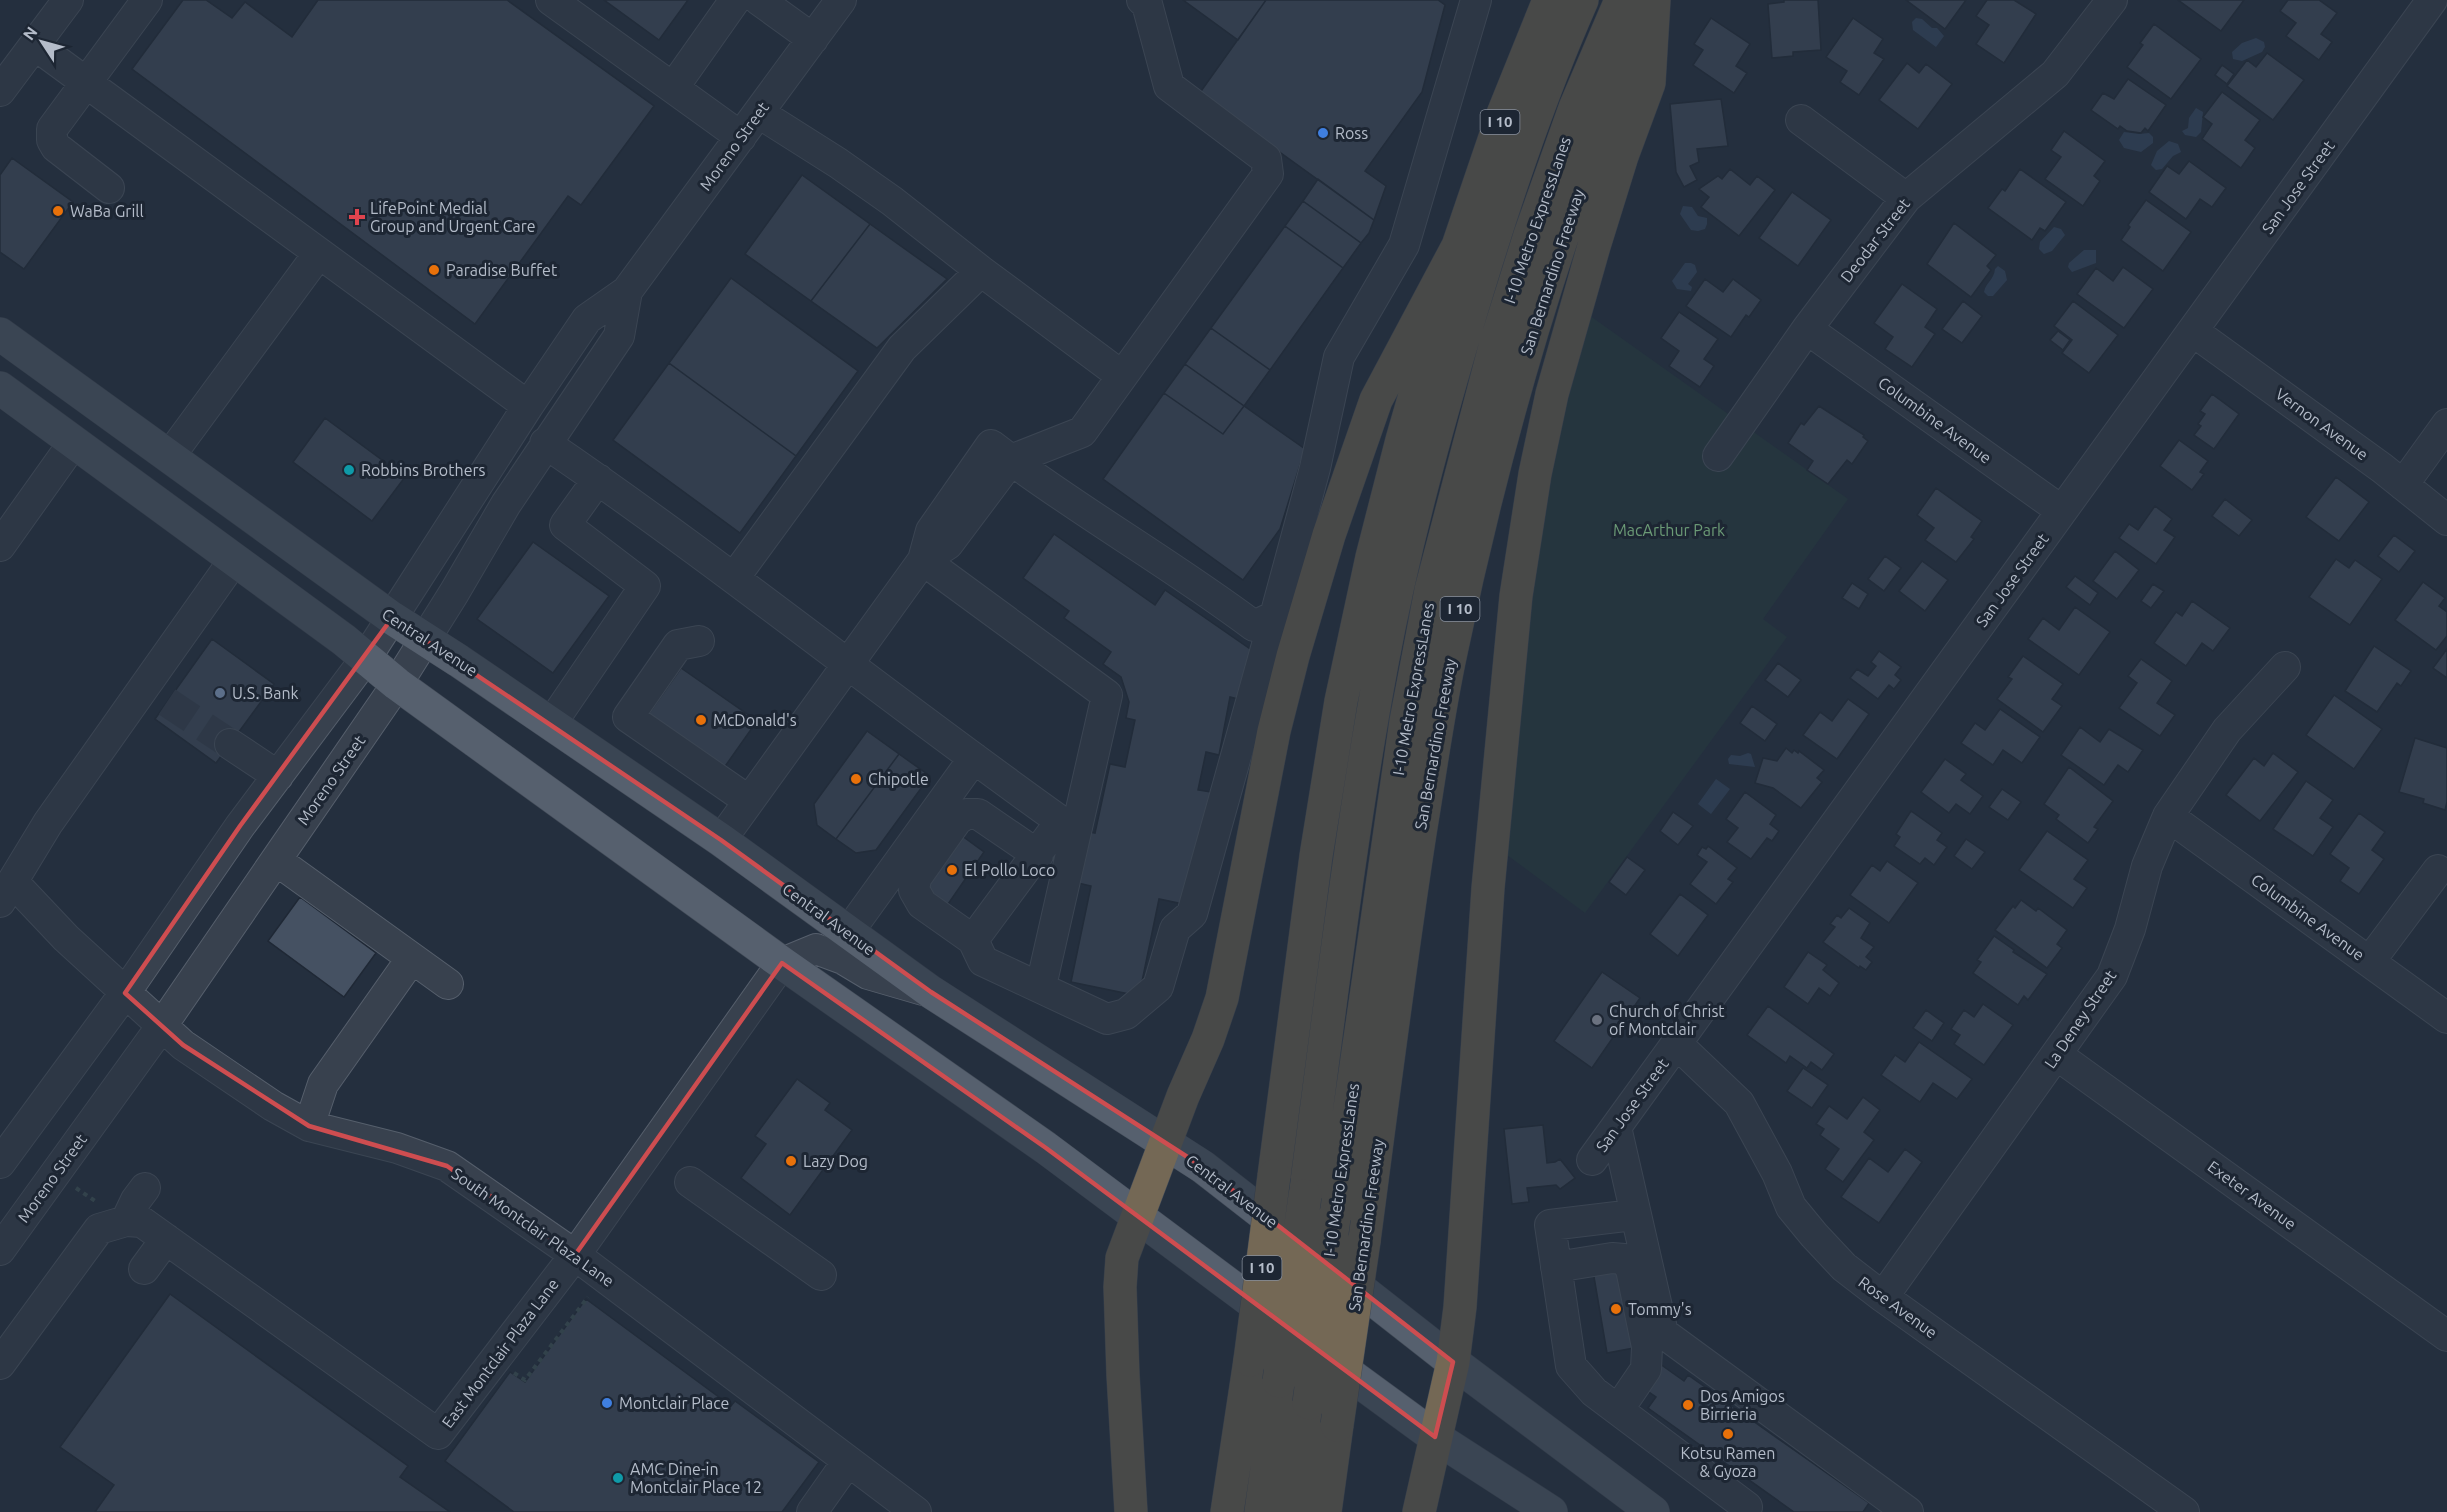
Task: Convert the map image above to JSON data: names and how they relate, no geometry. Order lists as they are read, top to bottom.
{
  "streets": {
    "highway": ["I 10", "I-10 Metro ExpressLanes", "San Bernardino Freeway"],
    "main road": ["Central Avenue"],
    "street": [
      "Moreno Street",
      "San Jose Street",
      "Deodar Street",
      "Columbine Avenue",
      "Vernon Avenue",
      "La Deney Street",
      "Exeter Avenue",
      "South Montclair Plaza Lane",
      "Rose Avenue",
      "East Montclair Plaza Lane"
    ]
  },
  "crossings": [
    ["Moreno Street", "Central Avenue"],
    ["Moreno Street", "South Montclair Plaza Lane"],
    ["San Jose Street", "Columbine Avenue"],
    ["San Jose Street", "Vernon Avenue"],
    ["San Jose Street", "Rose Avenue"],
    ["Deodar Street", "Columbine Avenue"],
    ["Columbine Avenue", "La Deney Street"],
    ["La Deney Street", "Exeter Avenue"],
    ["La Deney Street", "Rose Avenue"],
    ["South Montclair Plaza Lane", "East Montclair Plaza Lane"]
  ],
  "parks": ["MacArthur Park"],
  "places": {
    "other": [
      "Ross",
      "WaBa Grill",
      "Paradise Buffet",
      "Robbins Brothers",
      "U.S. Bank",
      "McDonald's",
      "Chipotle",
      "El Pollo Loco",
      "Church of Christ of Montclair",
      "Lazy Dog",
      "Tommy's",
      "Montclair Place",
      "Dos Amigos Birrieria",
      "Kotsu Ramen & Gyoza",
      "AMC Dine-in Montclair Place 12"
    ],
    "health": ["LifePoint Medial Group and Urgent Care"]
  },
  "north": "top left"
}
